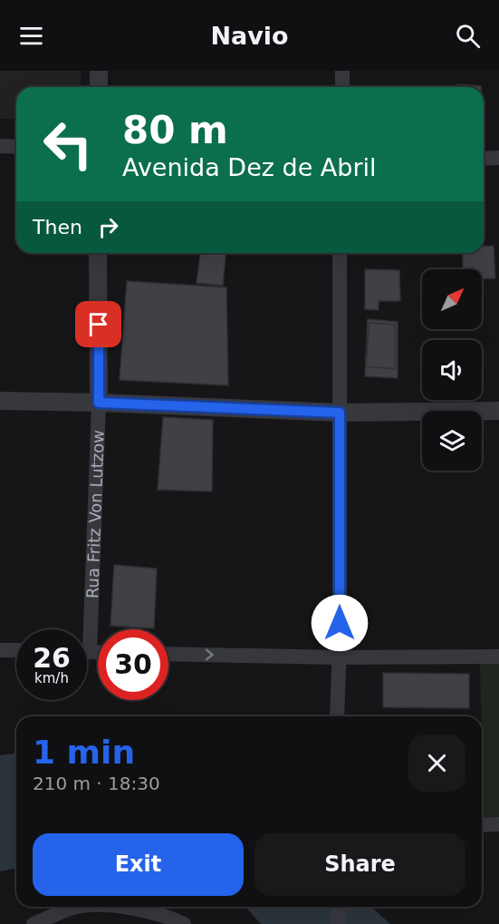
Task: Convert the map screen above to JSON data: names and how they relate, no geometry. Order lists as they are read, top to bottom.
{
  "streets": {
    "street": ["Rua Fritz Von Lutzow"]
  },
  "north": "top right",
  "page": {
    "header": "Navio",
    "turn": ["80 m", "Avenida Dez de Abril"],
    "then": "Then",
    "speed": "26 km/h",
    "limit": "30",
    "heading": ["1 min", "210 m · 18:30"],
    "buttons": ["Exit", "Share"]
  }
}
